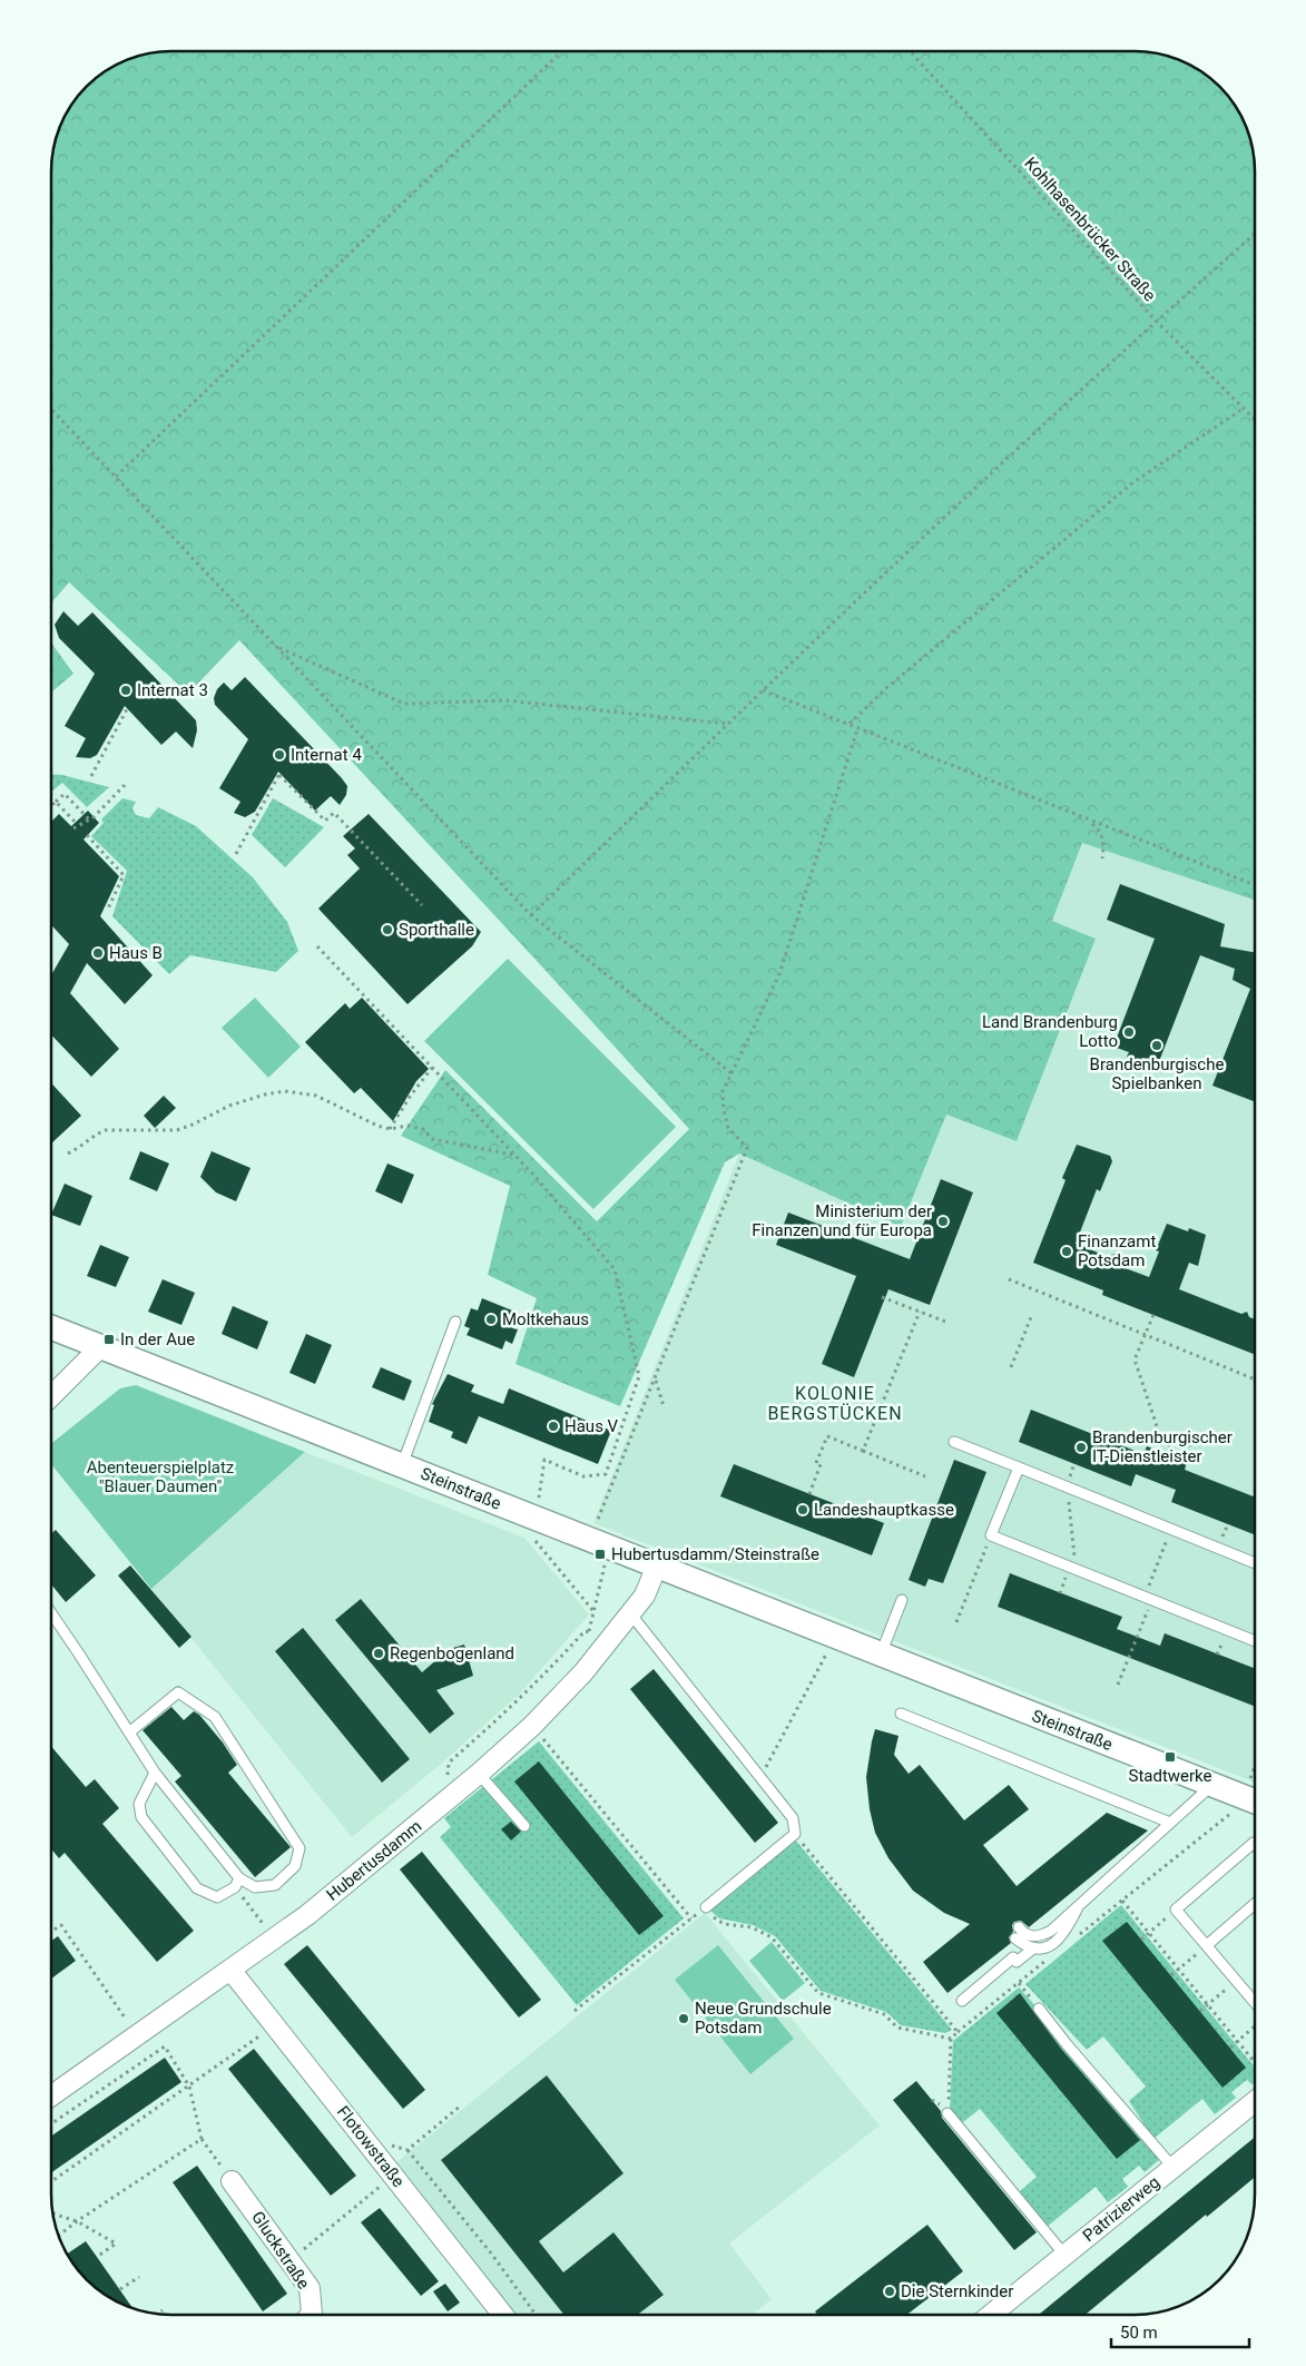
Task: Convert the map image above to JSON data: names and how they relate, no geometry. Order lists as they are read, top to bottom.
{
  "streets": {
    "street": [
      "Steinstraße",
      "Hubertusdamm",
      "Flotowstraße",
      "Patrizierweg",
      "Gluckstraße"
    ],
    "path": ["Kohlhasenbrücker Straße"]
  },
  "crossings": [
    ["Steinstraße", "Hubertusdamm"],
    ["Hubertusdamm", "Flotowstraße"]
  ],
  "districts": ["KOLONIE BERGSTÜCKEN"],
  "parks": ["Abenteuerspielplatz \"Blauer Daumen\""],
  "places": {
    "other": [
      "Internat 3",
      "Internat 4",
      "Sporthalle",
      "Haus B",
      "Land Brandenburg Lotto",
      "Brandenburgische Spielbanken",
      "Ministerium der Finanzen und für Europa",
      "Finanzamt Potsdam",
      "Moltkehaus",
      "Haus V",
      "Brandenburgischer IT-Dienstleister",
      "Landeshauptkasse",
      "Regenbogenland",
      "Neue Grundschule Potsdam",
      "Die Sternkinder"
    ],
    "transit": ["In der Aue", "Hubertusdamm/Steinstraße", "Stadtwerke"]
  },
  "scale_bar": "50 m"
}
